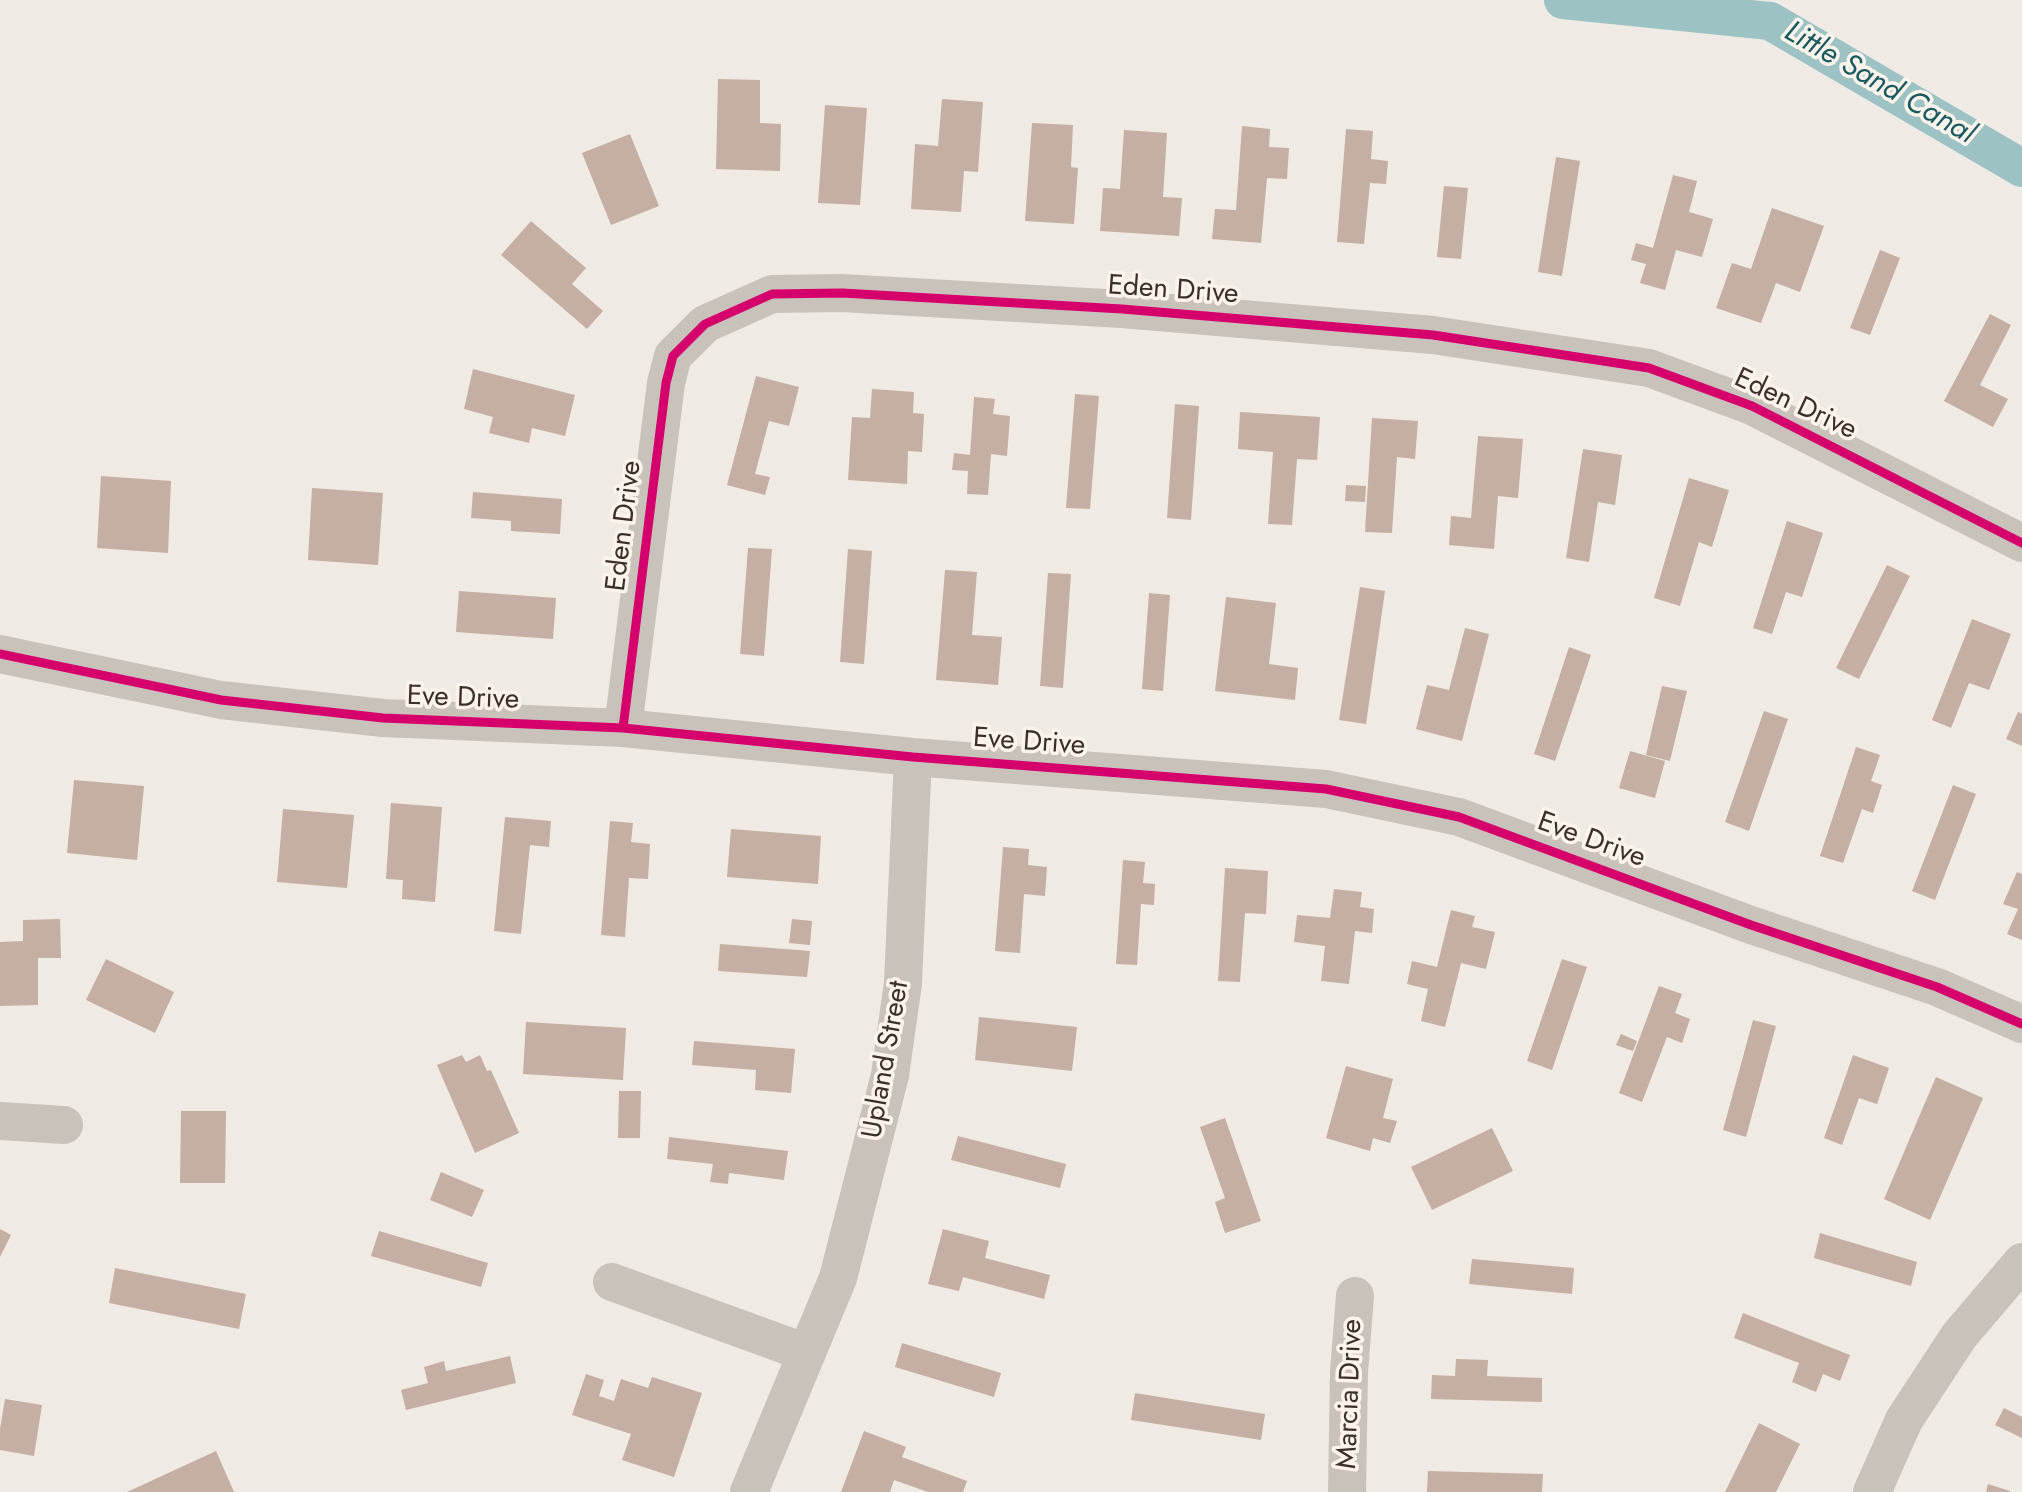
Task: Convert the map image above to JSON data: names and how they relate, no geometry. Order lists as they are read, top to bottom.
{
  "streets": {
    "street": [
      "Eden Drive",
      "Eve Drive",
      "Upland Street",
      "Marcia Drive"
    ]
  },
  "crossings": [
    ["Eden Drive", "Eve Drive"],
    ["Eve Drive", "Upland Street"]
  ],
  "water": ["Little Sand Canal"]
}
